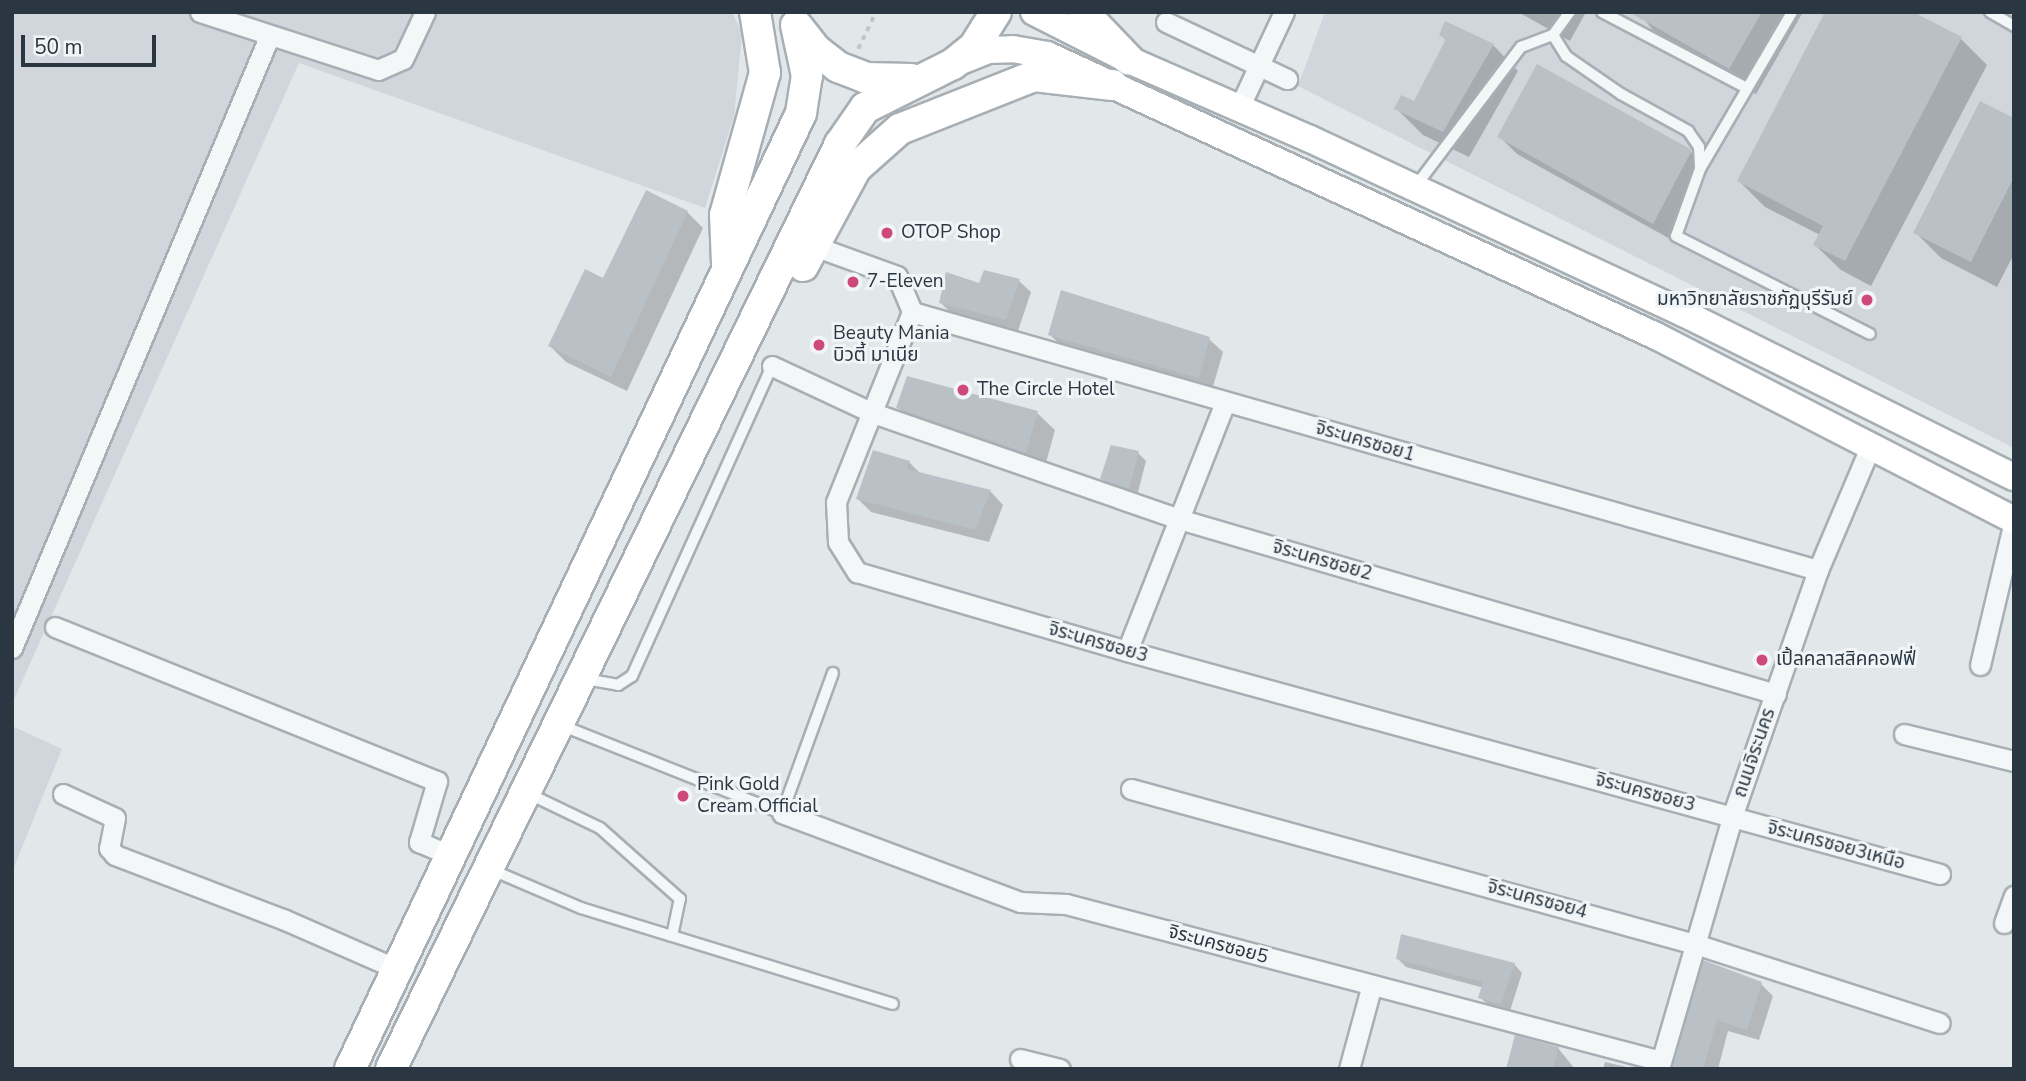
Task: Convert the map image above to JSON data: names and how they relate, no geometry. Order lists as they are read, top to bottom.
{
  "streets": {
    "street": [
      "จิระนครซอย1",
      "จิระนครซอย2",
      "จิระนครซอย3",
      "ถนนจิระนคร",
      "จิระนครซอย3เหนือ",
      "จิระนครซอย4",
      "จิระนครซอย5"
    ]
  },
  "crossings": [
    ["จิระนครซอย1", "จิระนครซอย3"],
    ["จิระนครซอย1", "ถนนจิระนคร"],
    ["จิระนครซอย2", "จิระนครซอย3"],
    ["จิระนครซอย2", "ถนนจิระนคร"],
    ["จิระนครซอย3", "ถนนจิระนคร"],
    ["จิระนครซอย3", "จิระนครซอย3เหนือ"],
    ["ถนนจิระนคร", "จิระนครซอย3เหนือ"],
    ["ถนนจิระนคร", "จิระนครซอย4"],
    ["ถนนจิระนคร", "จิระนครซอย5"]
  ],
  "places": [
    "OTOP Shop",
    "7-Eleven",
    "มหาวิทยาลัยราชภัฏบุรีรัมย์",
    "Beauty Mania บิวตี้ มาเนีย",
    "The Circle Hotel",
    "เปิ้ลคลาสสิคคอฟฟี่",
    "Pink Gold Cream Official"
  ],
  "scale_bar": "50 m"
}
